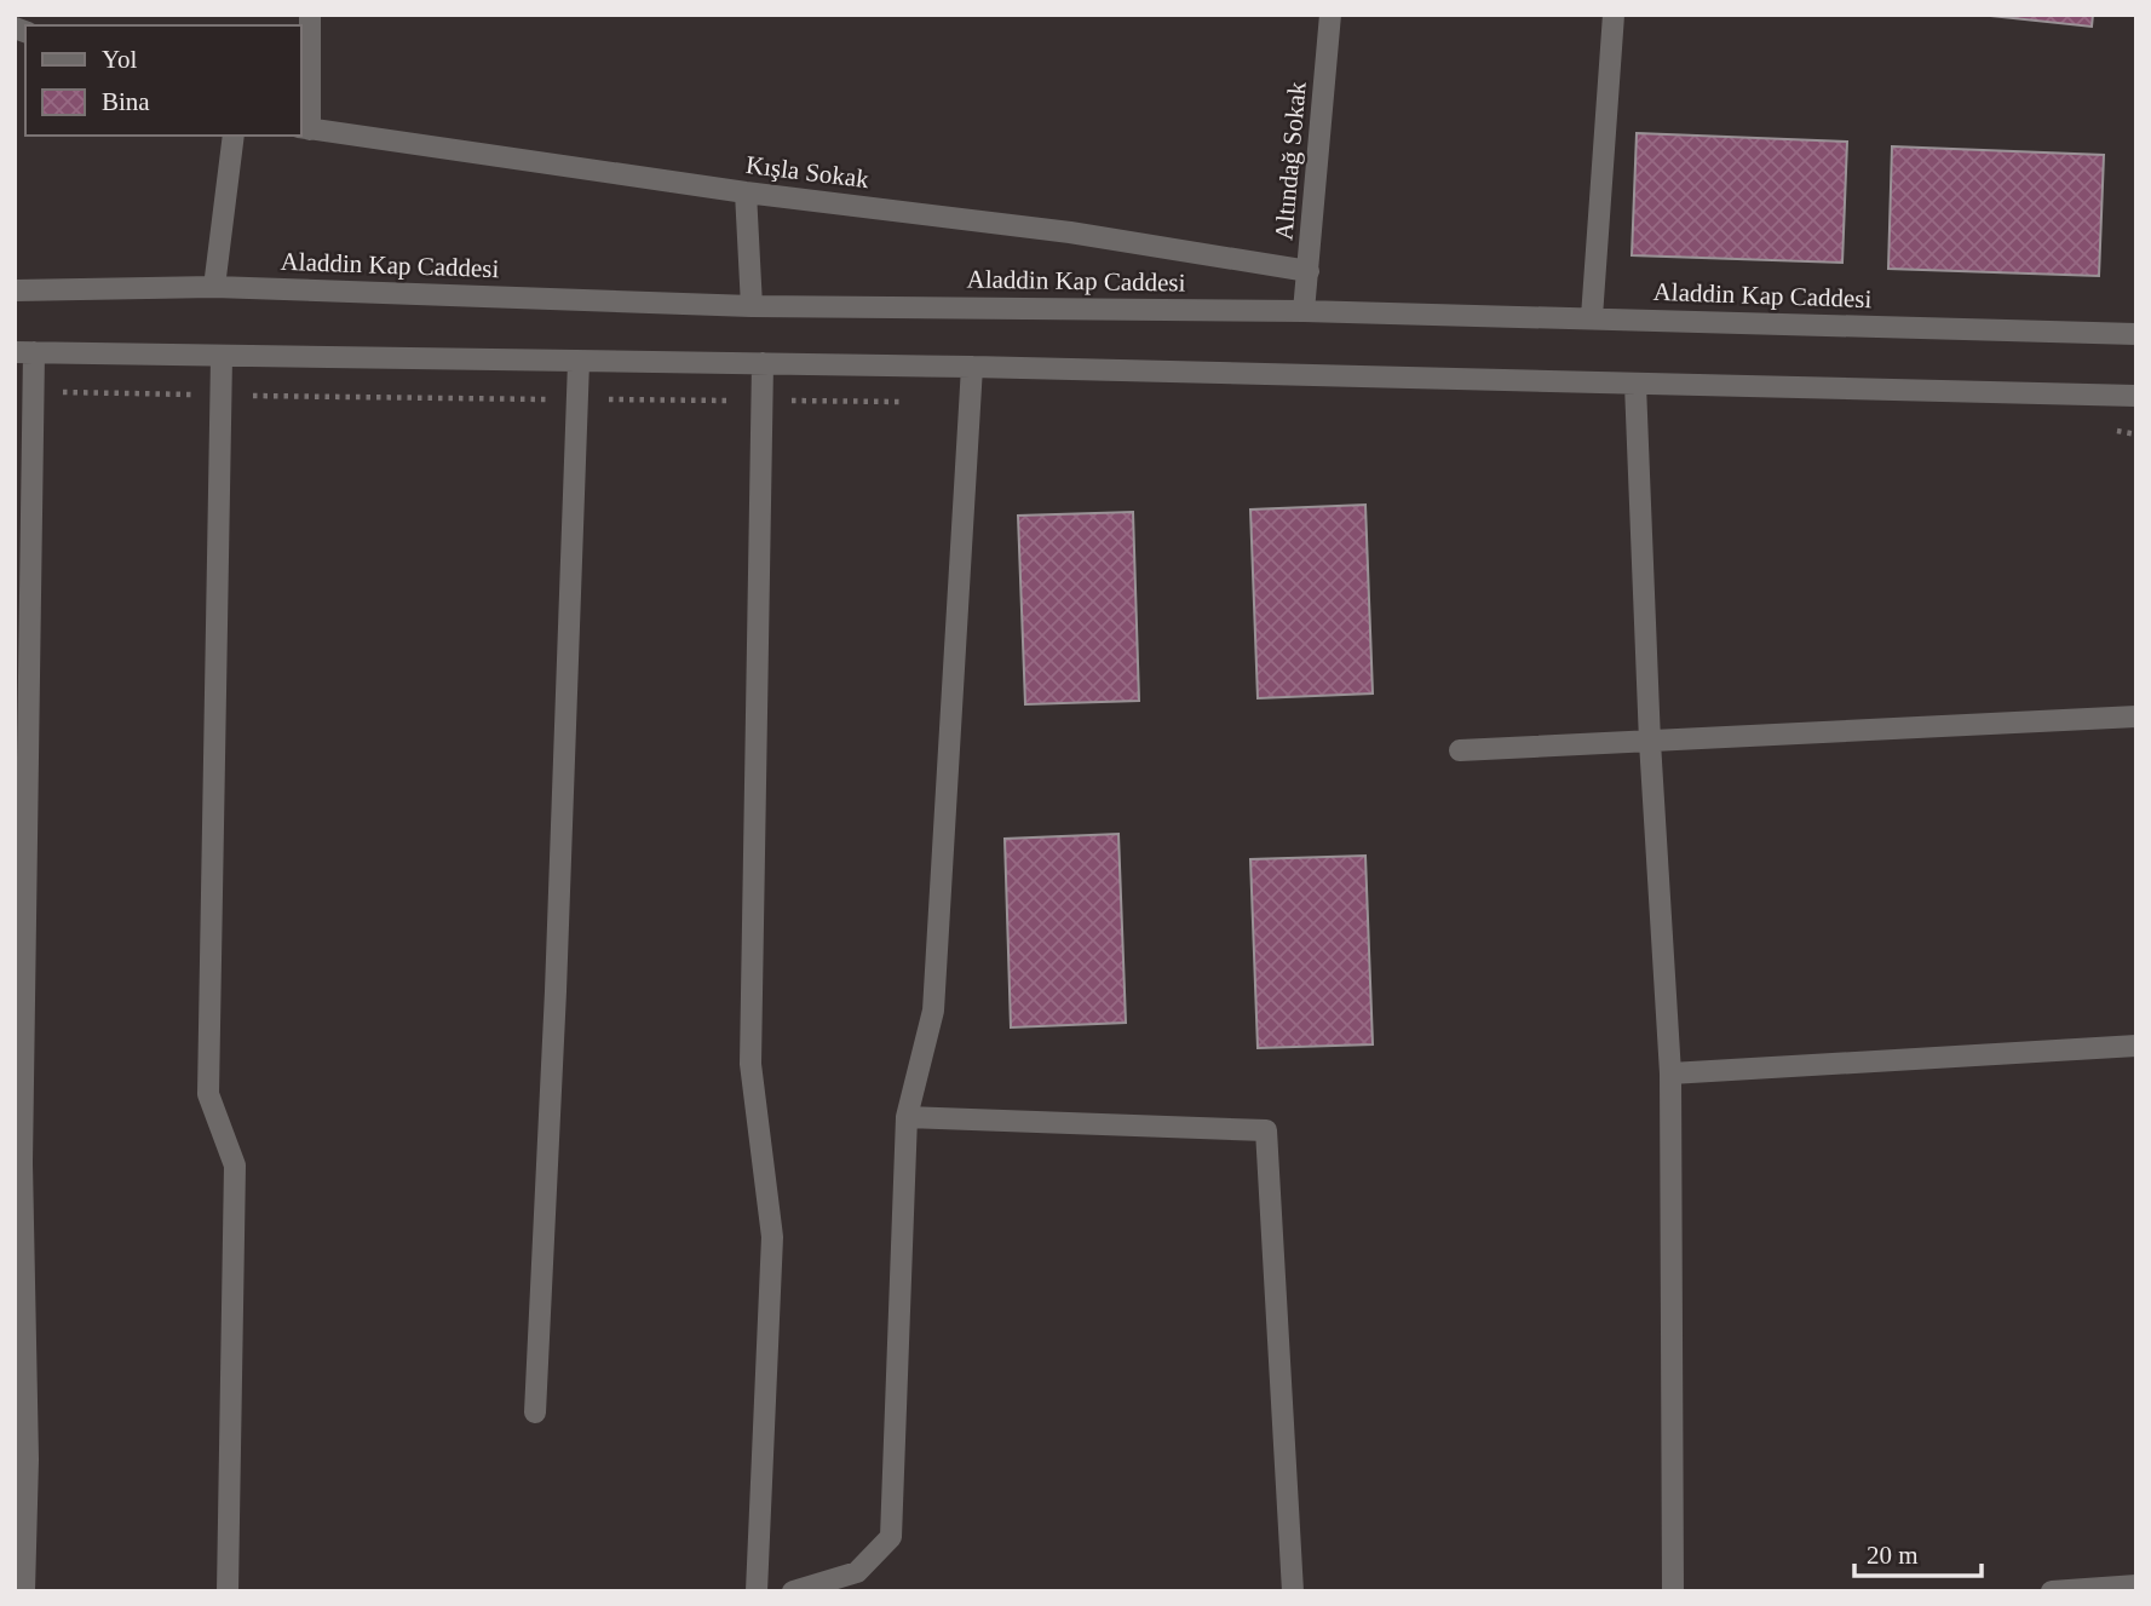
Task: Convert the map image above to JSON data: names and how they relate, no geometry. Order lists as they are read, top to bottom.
{
  "streets": {
    "street": ["Altındağ Sokak", "Kışla Sokak", "Aladdin Kap Caddesi"]
  },
  "crossings": [
    ["Altındağ Sokak", "Kışla Sokak"],
    ["Altındağ Sokak", "Aladdin Kap Caddesi"]
  ],
  "legend": ["Yol", "Bina"],
  "scale_bar": "20 m"
}
